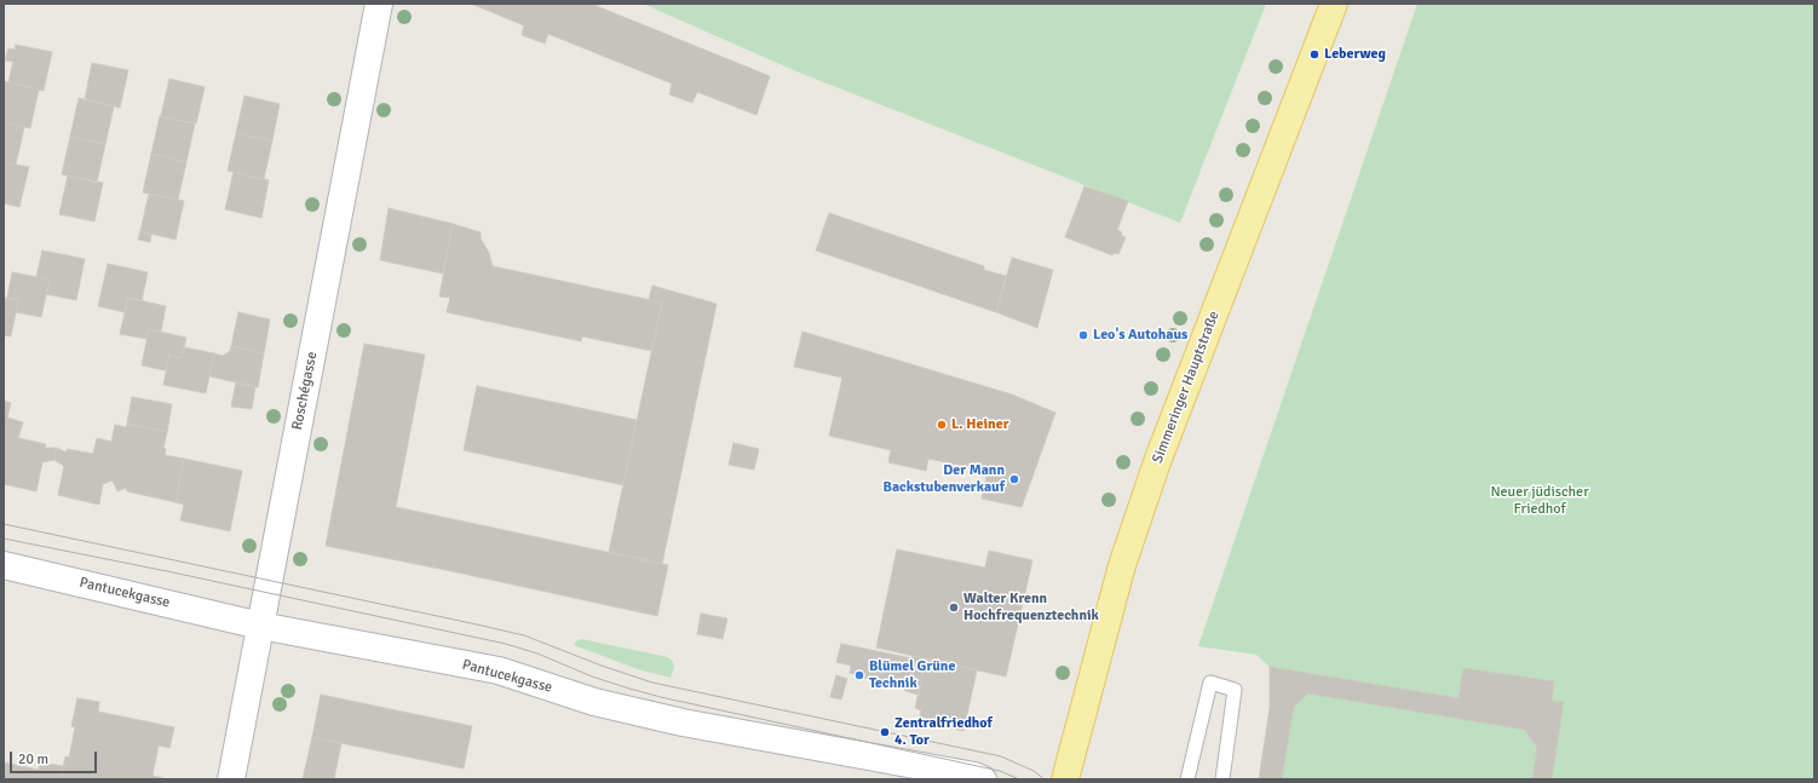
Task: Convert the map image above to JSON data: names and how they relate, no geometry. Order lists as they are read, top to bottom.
{
  "streets": {
    "main road": ["Simmeringer Hauptstraße"],
    "street": ["Roschégasse", "Pantucekgasse"]
  },
  "crossings": [
    ["Roschégasse", "Pantucekgasse"]
  ],
  "parks": ["Neuer jüdischer Friedhof"],
  "places": [
    "Leberweg",
    "Leo's Autohaus",
    "L. Heiner",
    "Der Mann Backstubenverkauf",
    "Walter Krenn Hochfrequenztechnik",
    "Blümel Grüne Technik",
    "Zentralfriedhof 4. Tor"
  ],
  "scale_bar": "20 m"
}
